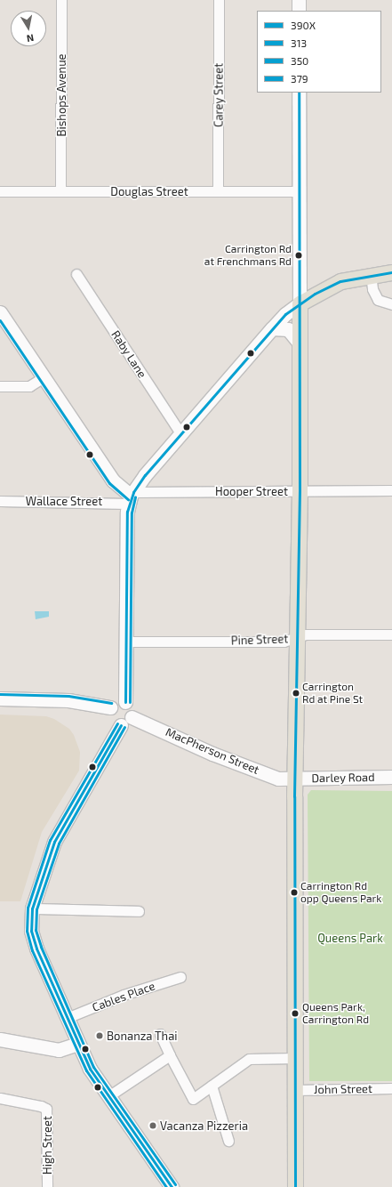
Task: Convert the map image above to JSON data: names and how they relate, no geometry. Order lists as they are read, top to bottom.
{
  "streets": {
    "street": [
      "Bishops Avenue",
      "Carey Street",
      "Douglas Street",
      "Raby Lane",
      "Hooper Street",
      "Wallace Street",
      "Pine Street",
      "MacPherson Street",
      "Darley Road",
      "Cables Place",
      "John Street",
      "High Street"
    ]
  },
  "crossings": [
    ["Bishops Avenue", "Douglas Street"],
    ["Carey Street", "Douglas Street"],
    ["Hooper Street", "Wallace Street"],
    ["MacPherson Street", "Darley Road"]
  ],
  "parks": ["Queens Park"],
  "places": [
    "Carrington Rd at Frenchmans Rd",
    "Carrington Rd at Pine St",
    "Carrington Rd opp Queens Park",
    "Queens Park, Carrington Rd",
    "Bonanza Thai",
    "Vacanza Pizzeria"
  ],
  "lines": [
    "transit line 313",
    "transit line 390X",
    "transit line 350",
    "transit line 379"
  ],
  "legend": [
    "390X",
    "313",
    "350",
    "379"
  ],
  "north": "bottom"
}
